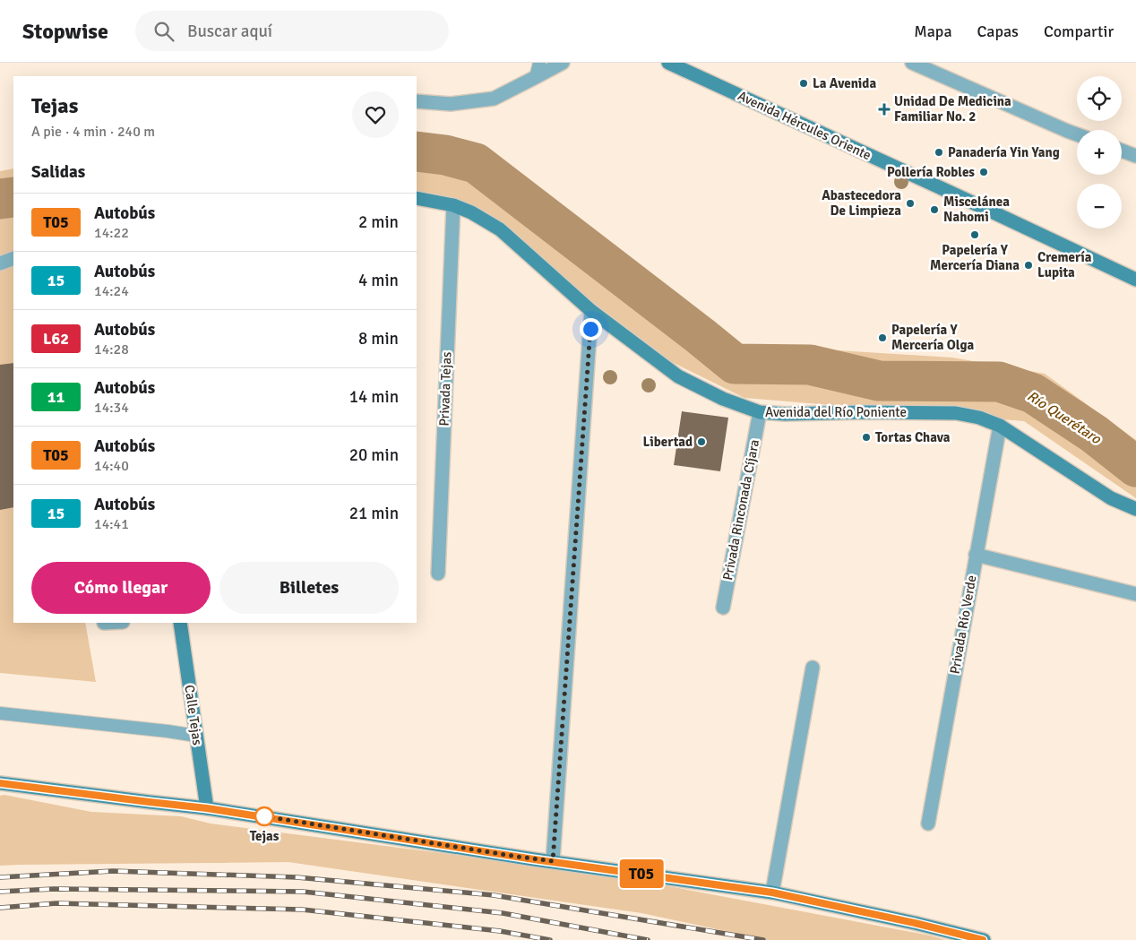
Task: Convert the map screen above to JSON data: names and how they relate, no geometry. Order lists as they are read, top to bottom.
{
  "streets": {
    "street": [
      "Avenida Hércules Oriente",
      "Privada Tejas",
      "Avenida del Río Poniente",
      "Privada Rinconada Cíjara",
      "Privada Río Verde",
      "Calle Tejas"
    ]
  },
  "crossings": [
    ["Privada Tejas", "Avenida del Río Poniente"],
    ["Avenida del Río Poniente", "Privada Rinconada Cíjara"],
    ["Avenida del Río Poniente", "Privada Río Verde"]
  ],
  "water": ["Río Querétaro"],
  "places": {
    "other": [
      "La Avenida",
      "Panadería Yin Yang",
      "Pollería Robles",
      "Abastecedora De Limpieza",
      "Miscelánea Nahomi",
      "Papelería Y Mercería Diana",
      "Cremería Lupita",
      "Papelería Y Mercería Olga",
      "Tortas Chava",
      "Libertad",
      "Tejas"
    ],
    "health": ["Unidad De Medicina Familiar No. 2"]
  },
  "lines": ["bus line T05"],
  "page": {
    "header": "Stopwise",
    "search": "Buscar aquí",
    "nav": ["Mapa", "Capas", "Compartir"],
    "on_map": "T05",
    "map_buttons": ["+", "−"],
    "heading": [
      ["Tejas", "A pie · 4 min · 240 m"],
      "Salidas"
    ],
    "list": [
      {
        "mark": "T05",
        "name": "Autobús",
        "note": "14:22",
        "value": "2 min"
      },
      {
        "mark": "15",
        "name": "Autobús",
        "note": "14:24",
        "value": "4 min"
      },
      {
        "mark": "L62",
        "name": "Autobús",
        "note": "14:28",
        "value": "8 min"
      },
      {
        "mark": "11",
        "name": "Autobús",
        "note": "14:34",
        "value": "14 min"
      },
      {
        "mark": "T05",
        "name": "Autobús",
        "note": "14:40",
        "value": "20 min"
      },
      {
        "mark": "15",
        "name": "Autobús",
        "note": "14:41",
        "value": "21 min"
      }
    ],
    "buttons": ["Cómo llegar", "Billetes"]
  }
}
